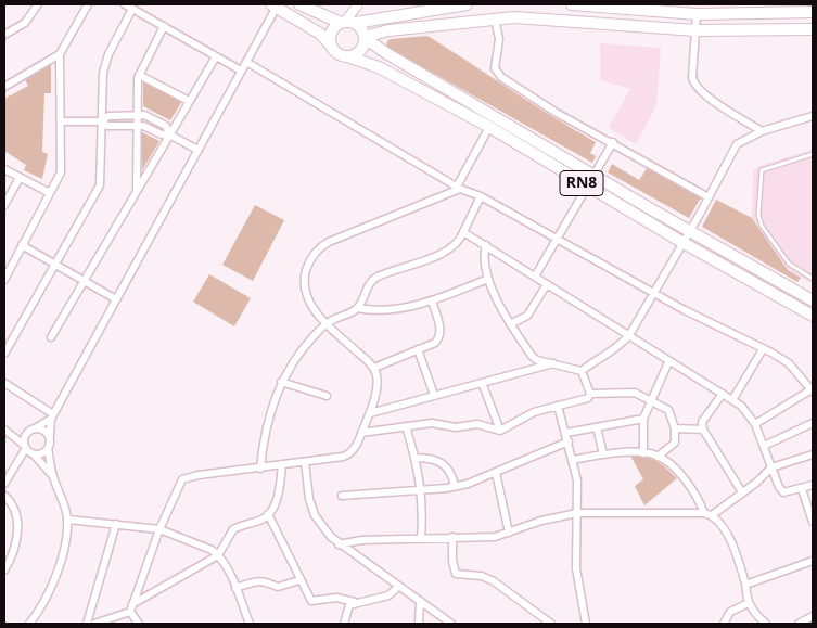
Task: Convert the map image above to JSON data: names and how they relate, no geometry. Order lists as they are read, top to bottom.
{
  "streets": {
    "main road": ["RN8"]
  }
}
